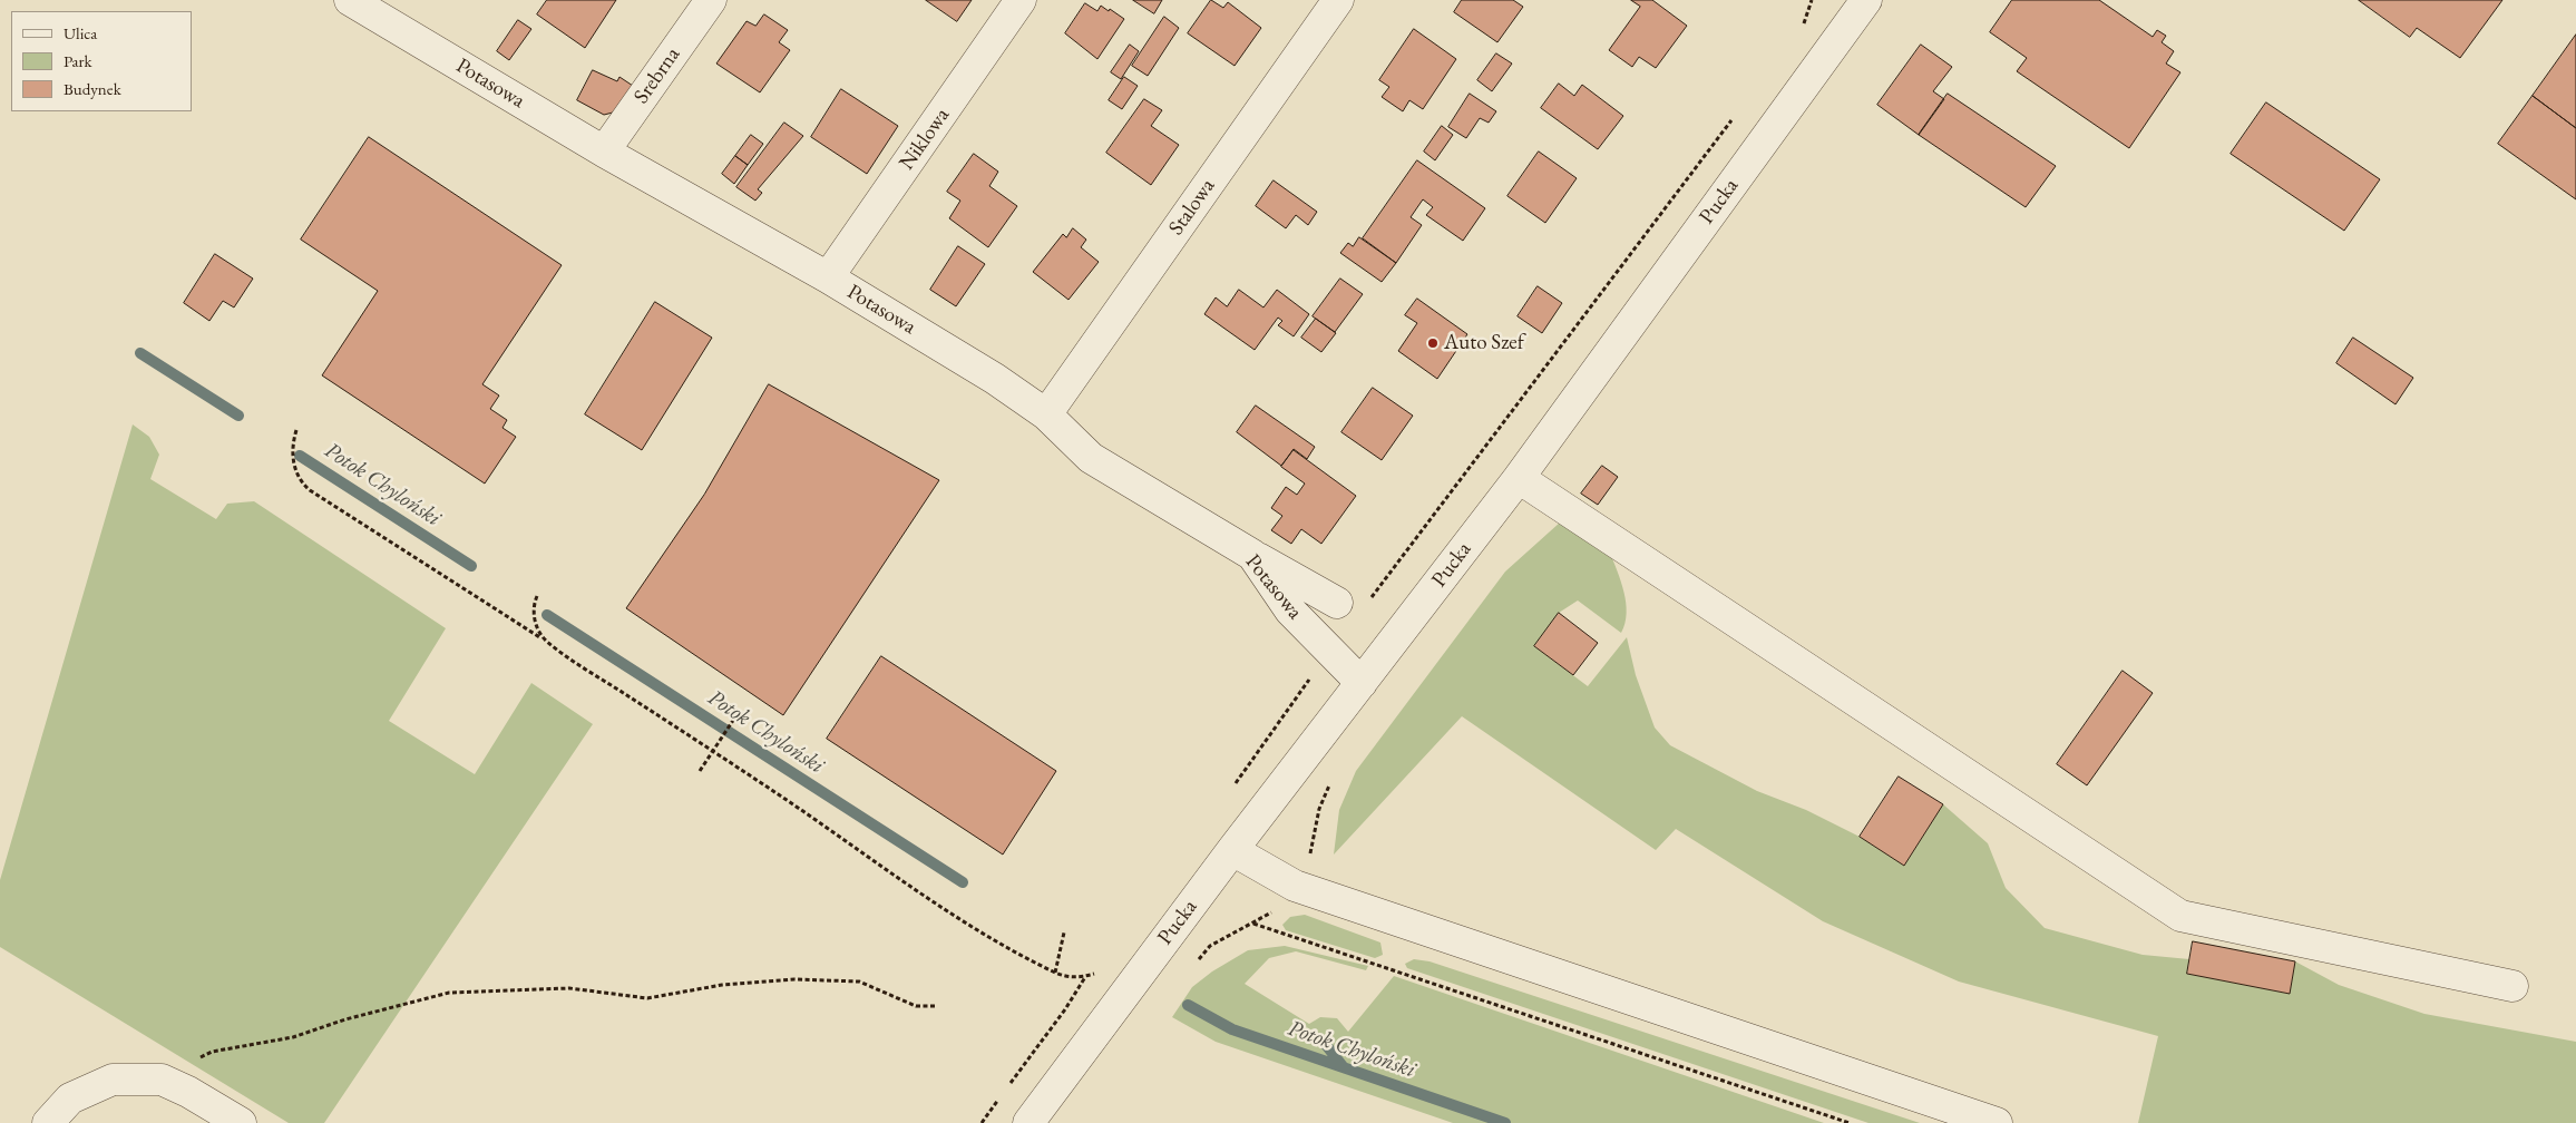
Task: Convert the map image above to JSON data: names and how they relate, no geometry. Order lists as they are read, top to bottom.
{
  "streets": {
    "street": [
      "Srebrna",
      "Potasowa",
      "Niklowa",
      "Pucka",
      "Stalowa"
    ]
  },
  "crossings": [
    ["Srebrna", "Potasowa"],
    ["Potasowa", "Niklowa"],
    ["Potasowa", "Pucka"],
    ["Potasowa", "Stalowa"]
  ],
  "water": ["Potok Chyloński"],
  "places": ["Auto Szef"],
  "legend": ["Ulica", "Park", "Budynek"]
}
